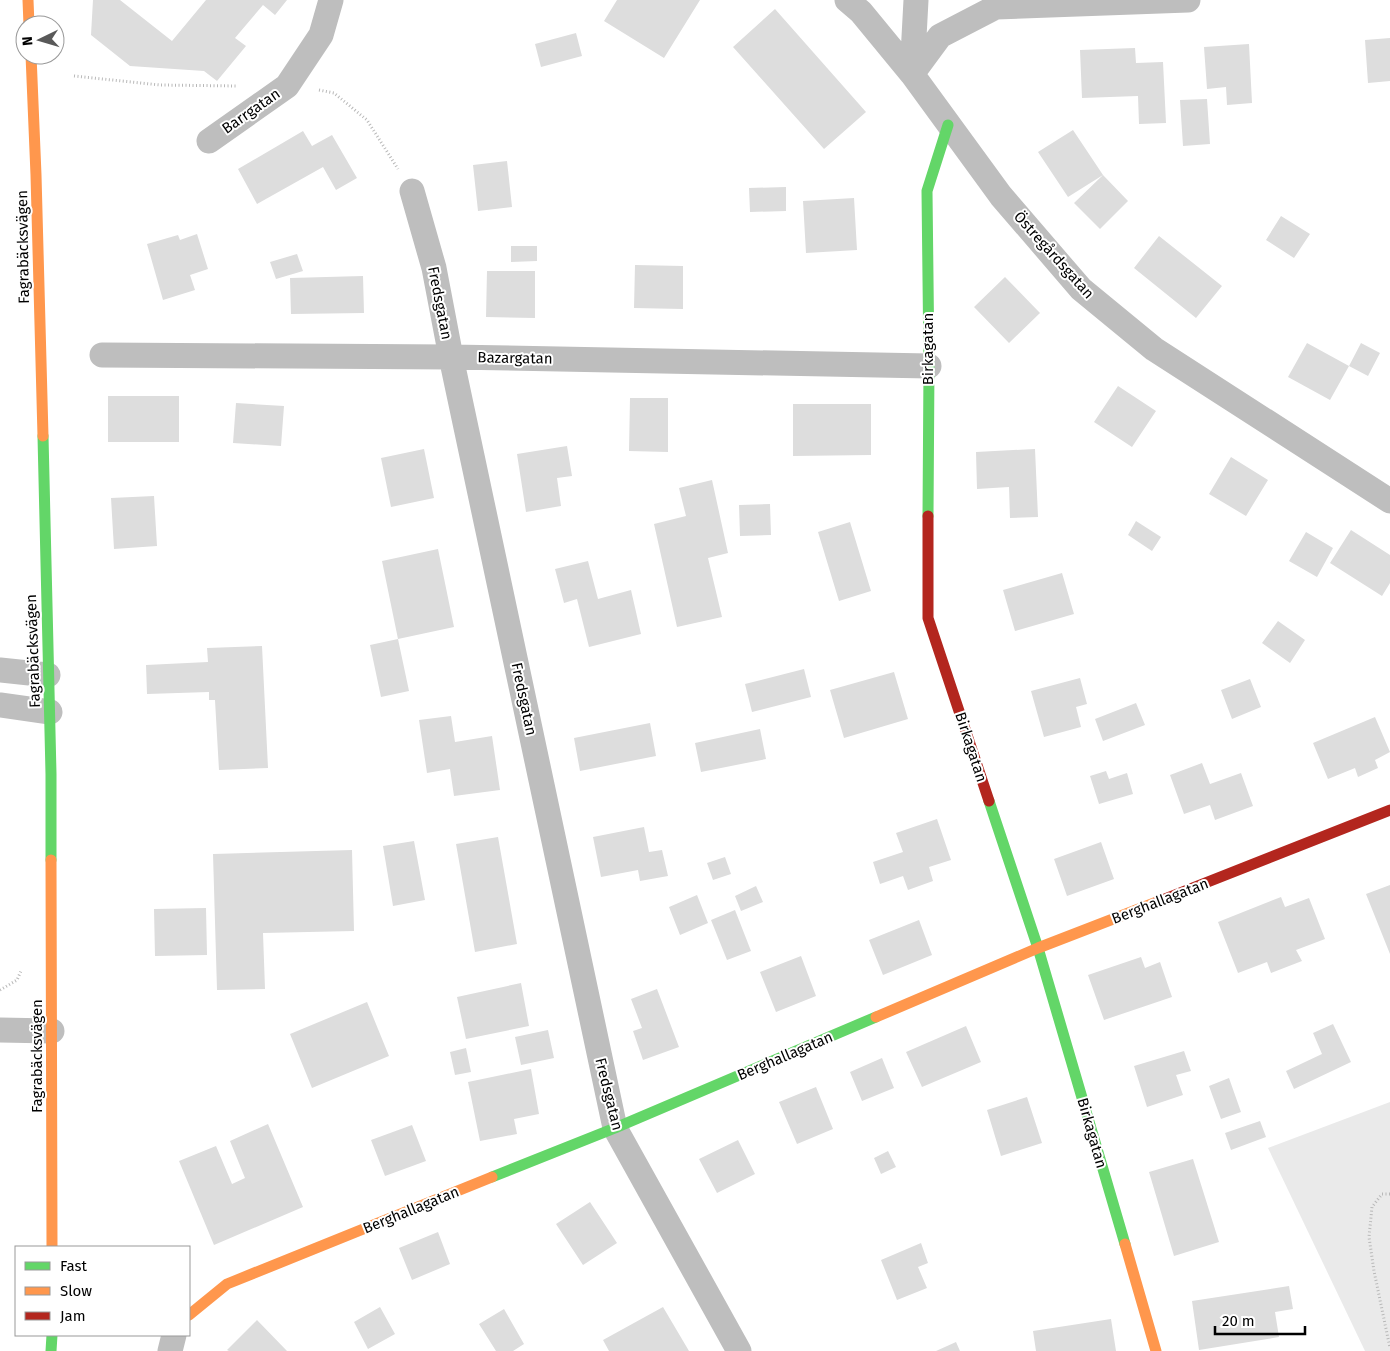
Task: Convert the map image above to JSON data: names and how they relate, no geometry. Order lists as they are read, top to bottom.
{
  "streets": {
    "street": [
      "Barrgatan",
      "Fagrabäcksvägen",
      "Östregårdsgatan",
      "Fredsgatan",
      "Birkagatan",
      "Bazargatan",
      "Berghallagatan"
    ]
  },
  "crossings": [
    ["Östregårdsgatan", "Birkagatan"],
    ["Fredsgatan", "Bazargatan"],
    ["Fredsgatan", "Berghallagatan"],
    ["Birkagatan", "Bazargatan"],
    ["Birkagatan", "Berghallagatan"]
  ],
  "legend": ["Fast", "Slow", "Jam"],
  "scale_bar": "20 m",
  "north": "left"
}
